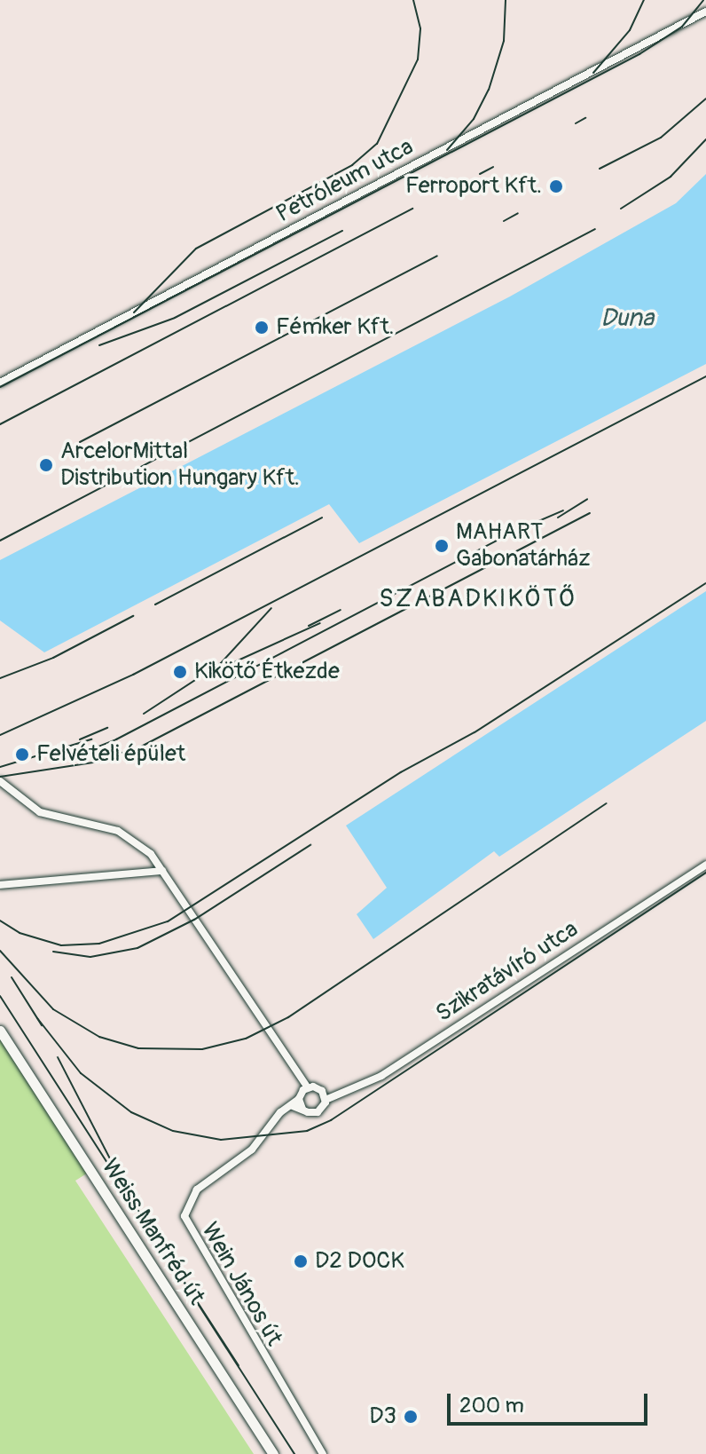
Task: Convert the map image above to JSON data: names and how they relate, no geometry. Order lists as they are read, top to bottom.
{
  "streets": {
    "main road": ["Weiss Manfréd út"],
    "street": ["Petróleum utca", "Szikratávíró utca", "Wein János út"]
  },
  "districts": ["SZABADKIKÖTŐ"],
  "water": ["Duna"],
  "places": [
    "Ferroport Kft.",
    "Fémker Kft.",
    "ArcelorMittal Distribution Hungary Kft.",
    "MAHART Gabonatárház",
    "Kikötő Étkezde",
    "Felvételi épület",
    "D2 DOCK",
    "D3"
  ],
  "scale_bar": "200 m"
}
